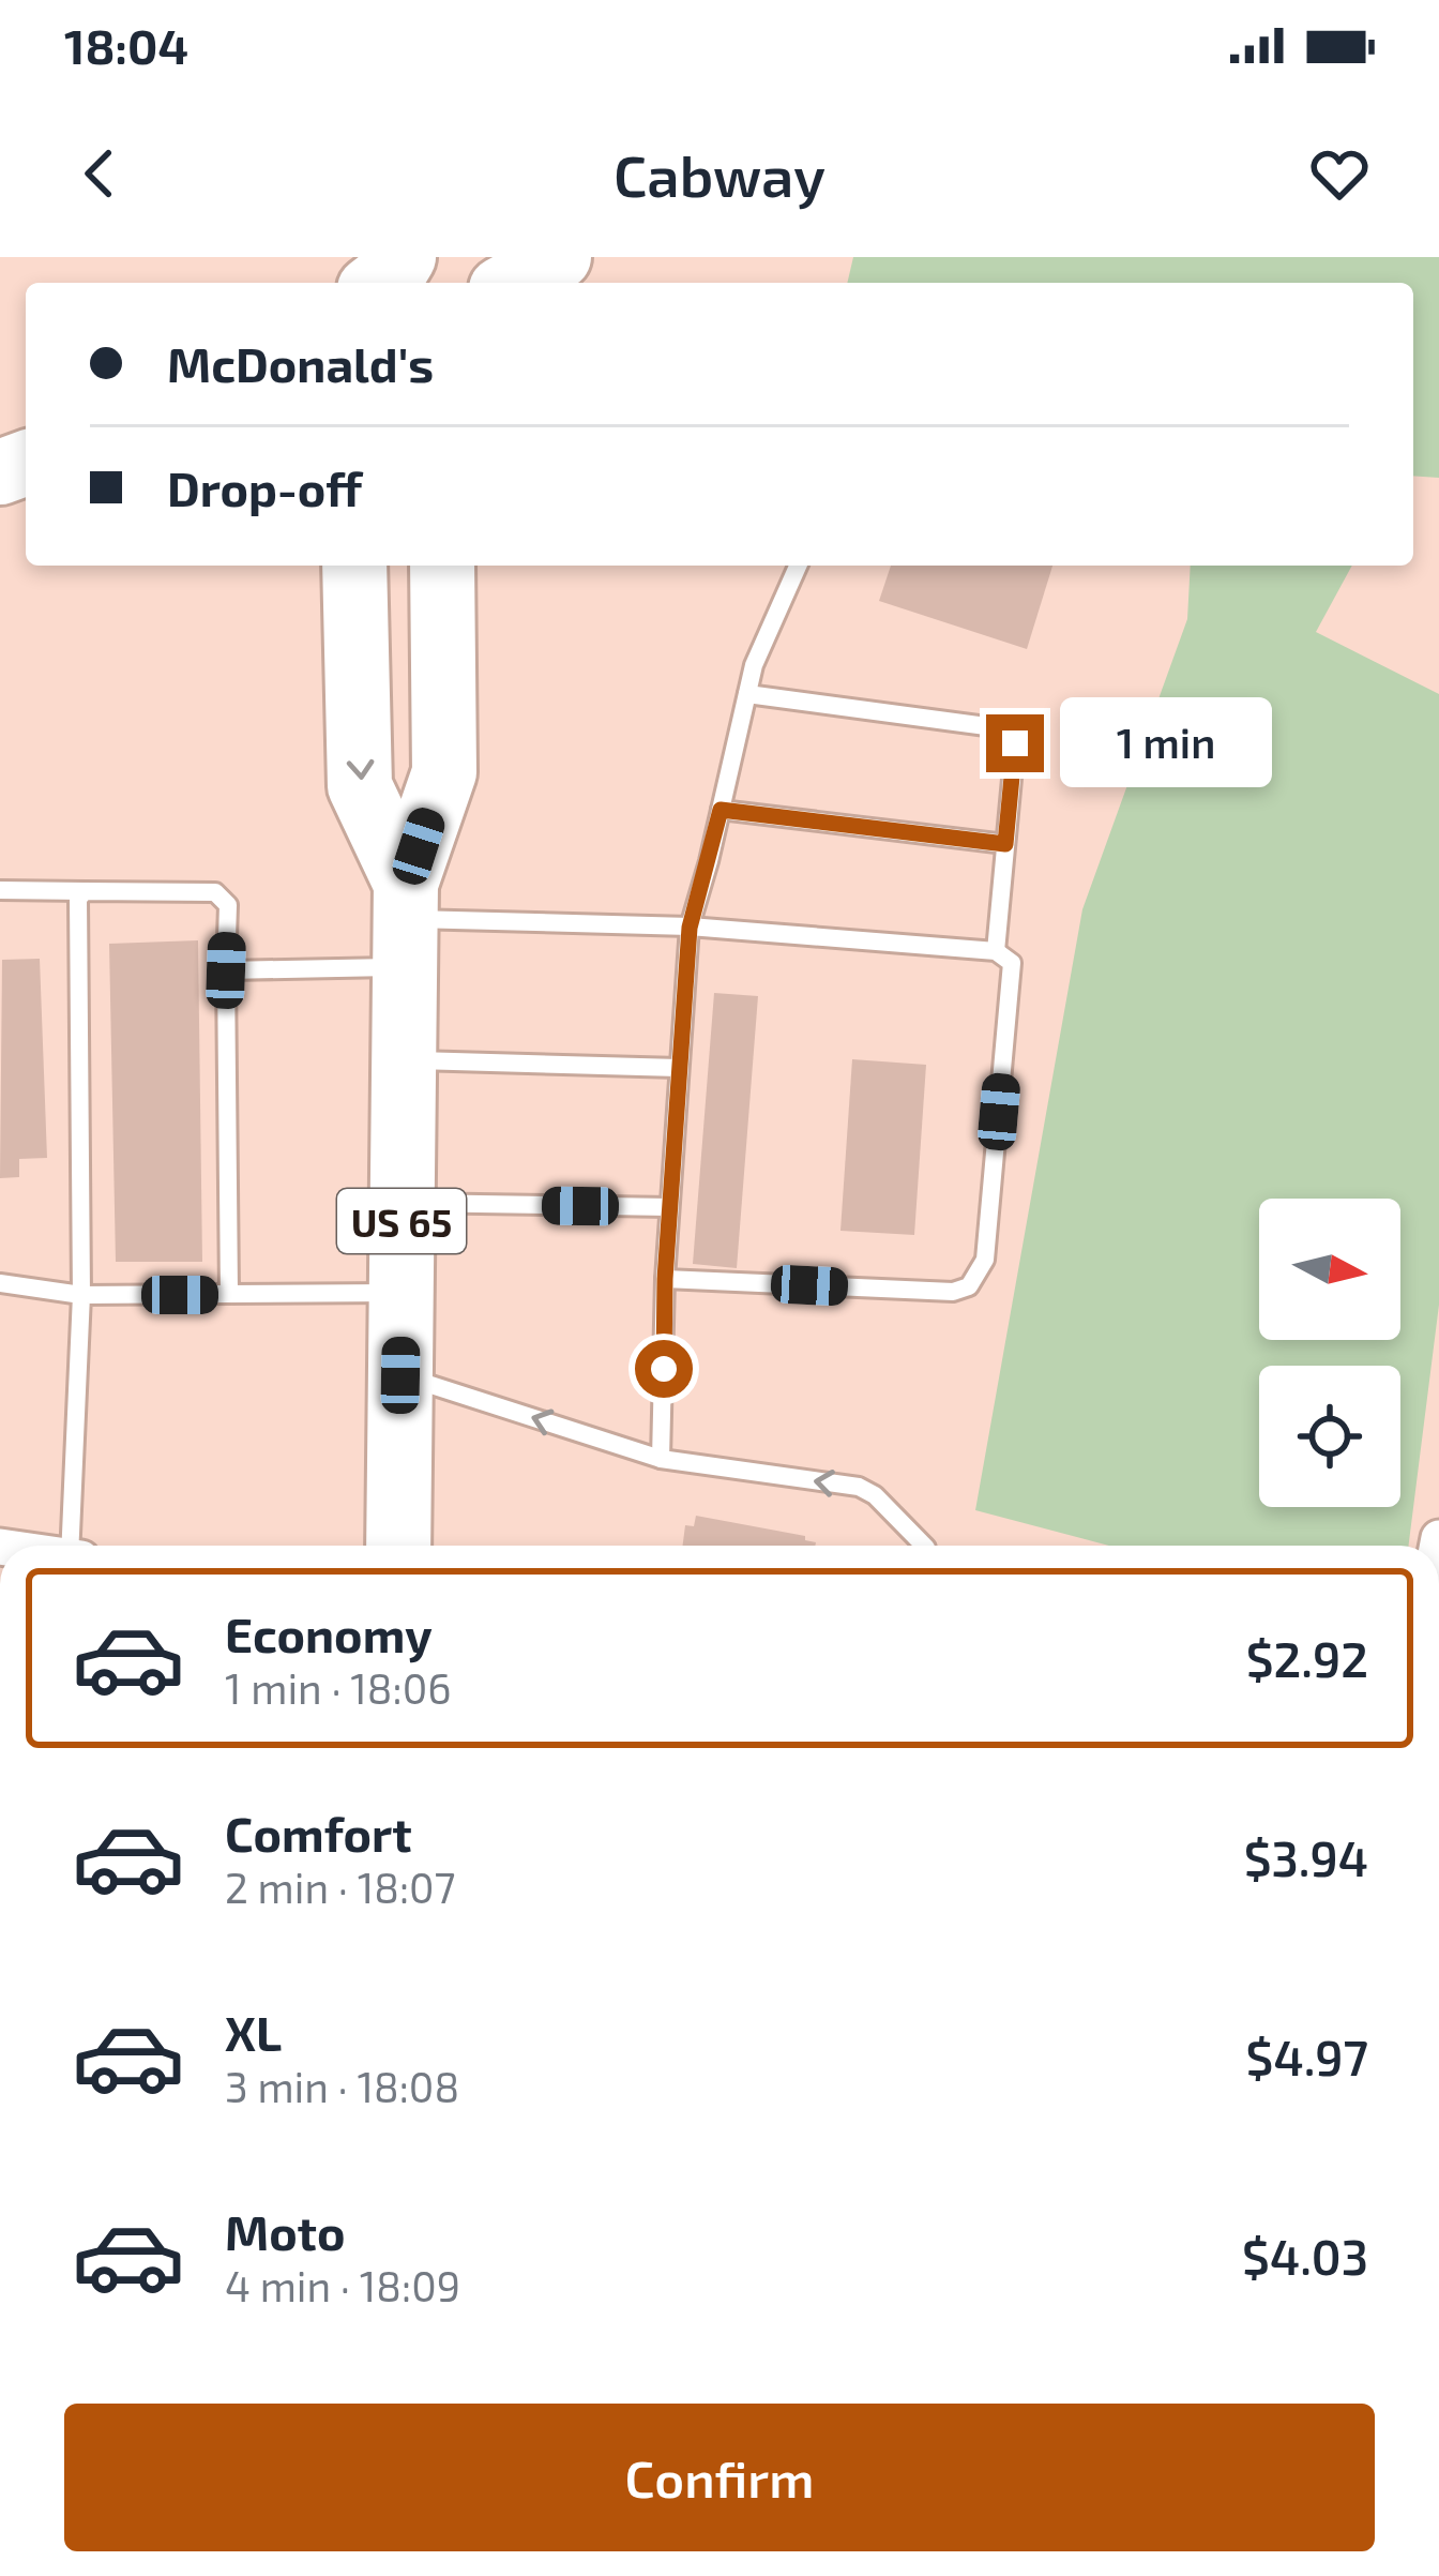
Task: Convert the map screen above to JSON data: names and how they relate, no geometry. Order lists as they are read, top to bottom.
{
  "streets": {
    "highway": ["US 65"]
  },
  "north": "right",
  "page": {
    "status": "18:04",
    "header": "Cabway",
    "banner": ["McDonald's", "Drop-off"],
    "bubble": "1 min",
    "list": [
      {
        "name": "Economy",
        "note": "1 min · 18:06",
        "value": "$2.92"
      },
      {
        "name": "Comfort",
        "note": "2 min · 18:07",
        "value": "$3.94"
      },
      {
        "name": "XL",
        "note": "3 min · 18:08",
        "value": "$4.97"
      },
      {
        "name": "Moto",
        "note": "4 min · 18:09",
        "value": "$4.03"
      }
    ],
    "buttons": "Confirm"
  }
}
